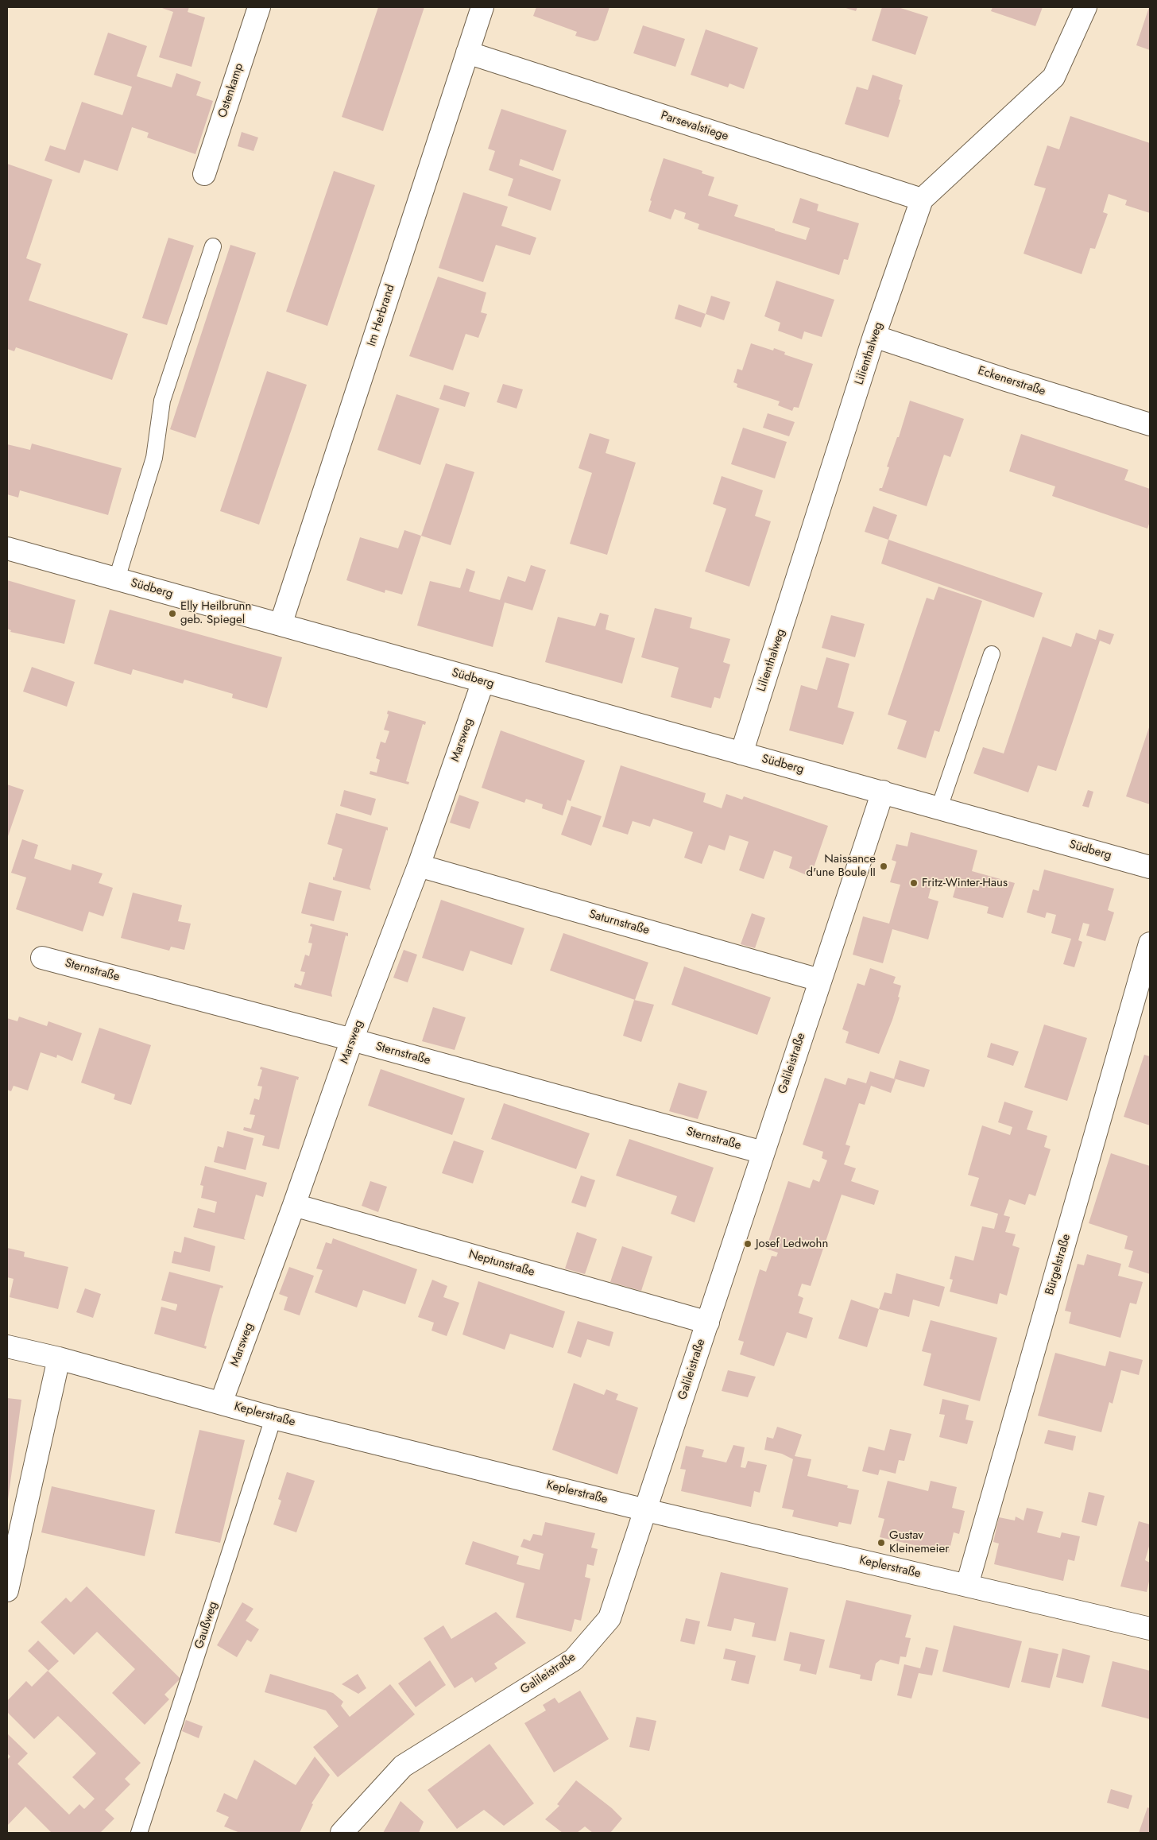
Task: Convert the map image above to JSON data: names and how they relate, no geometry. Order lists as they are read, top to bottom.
{
  "streets": {
    "street": [
      "Ostenkamp",
      "Parsevalstiege",
      "Im Herbrand",
      "Lilienthalweg",
      "Eckenerstraße",
      "Südberg",
      "Marsweg",
      "Saturnstraße",
      "Sternstraße",
      "Galileistraße",
      "Neptunstraße",
      "Bürgelstraße",
      "Keplerstraße"
    ],
    "lane": ["Gaußweg"]
  },
  "crossings": [
    ["Parsevalstiege", "Im Herbrand"],
    ["Parsevalstiege", "Lilienthalweg"],
    ["Im Herbrand", "Südberg"],
    ["Lilienthalweg", "Eckenerstraße"],
    ["Lilienthalweg", "Südberg"],
    ["Südberg", "Marsweg"],
    ["Südberg", "Galileistraße"],
    ["Marsweg", "Saturnstraße"],
    ["Marsweg", "Sternstraße"],
    ["Marsweg", "Neptunstraße"],
    ["Marsweg", "Keplerstraße"],
    ["Saturnstraße", "Galileistraße"],
    ["Sternstraße", "Galileistraße"],
    ["Galileistraße", "Neptunstraße"],
    ["Galileistraße", "Keplerstraße"],
    ["Bürgelstraße", "Keplerstraße"],
    ["Keplerstraße", "Gaußweg"]
  ],
  "places": [
    "Elly Heilbrunn geb. Spiegel",
    "Naissance d'une Boule II",
    "Fritz-Winter-Haus",
    "Josef Ledwohn",
    "Gustav Kleinemeier"
  ]
}
